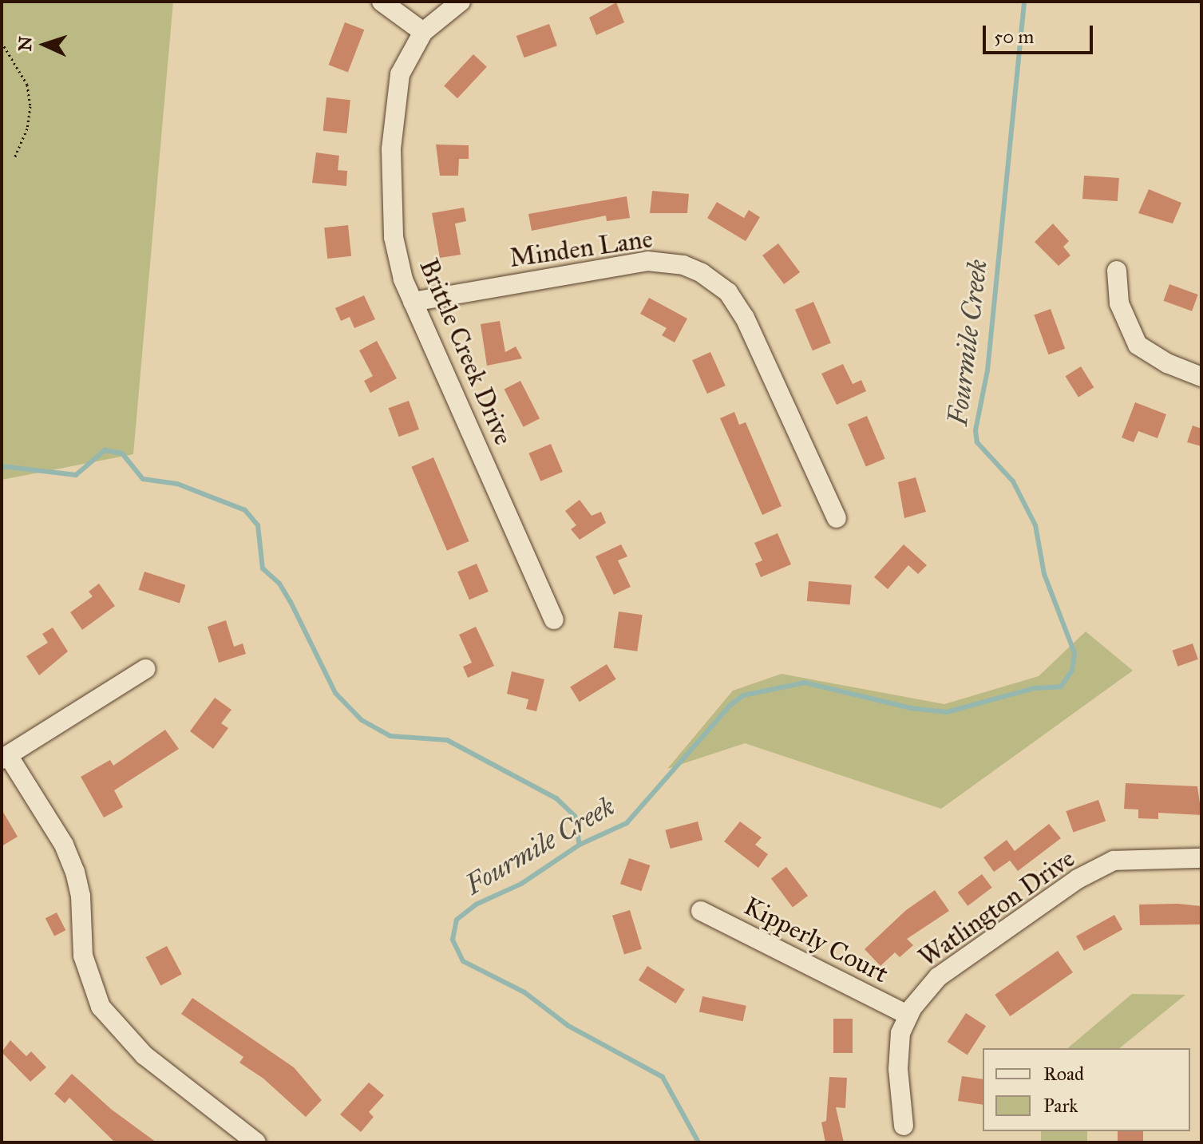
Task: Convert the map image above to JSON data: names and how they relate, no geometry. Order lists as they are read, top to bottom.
{
  "streets": {
    "street": [
      "Minden Lane",
      "Brittle Creek Drive",
      "Watlington Drive",
      "Kipperly Court"
    ]
  },
  "crossings": [
    ["Minden Lane", "Brittle Creek Drive"],
    ["Watlington Drive", "Kipperly Court"]
  ],
  "water": ["Fourmile Creek"],
  "legend": ["Road", "Park"],
  "scale_bar": "50 m",
  "north": "left"
}
